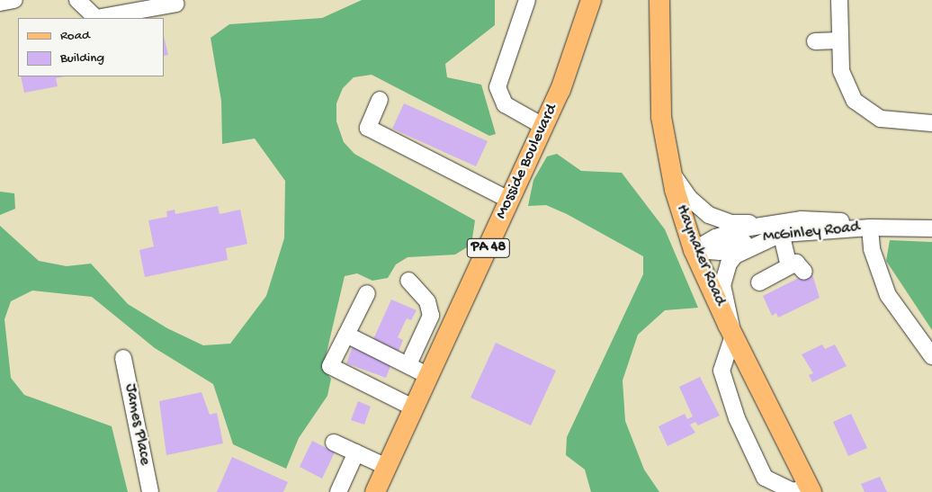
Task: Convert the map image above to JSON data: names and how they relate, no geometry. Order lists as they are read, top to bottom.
{
  "streets": {
    "main road": ["Mosside Boulevard", "PA 48", "Haymaker Road"],
    "street": ["McGinley Road", "James Place"]
  },
  "crossings": [
    ["McGinley Road", "Haymaker Road"]
  ],
  "legend": ["Road", "Building"]
}
